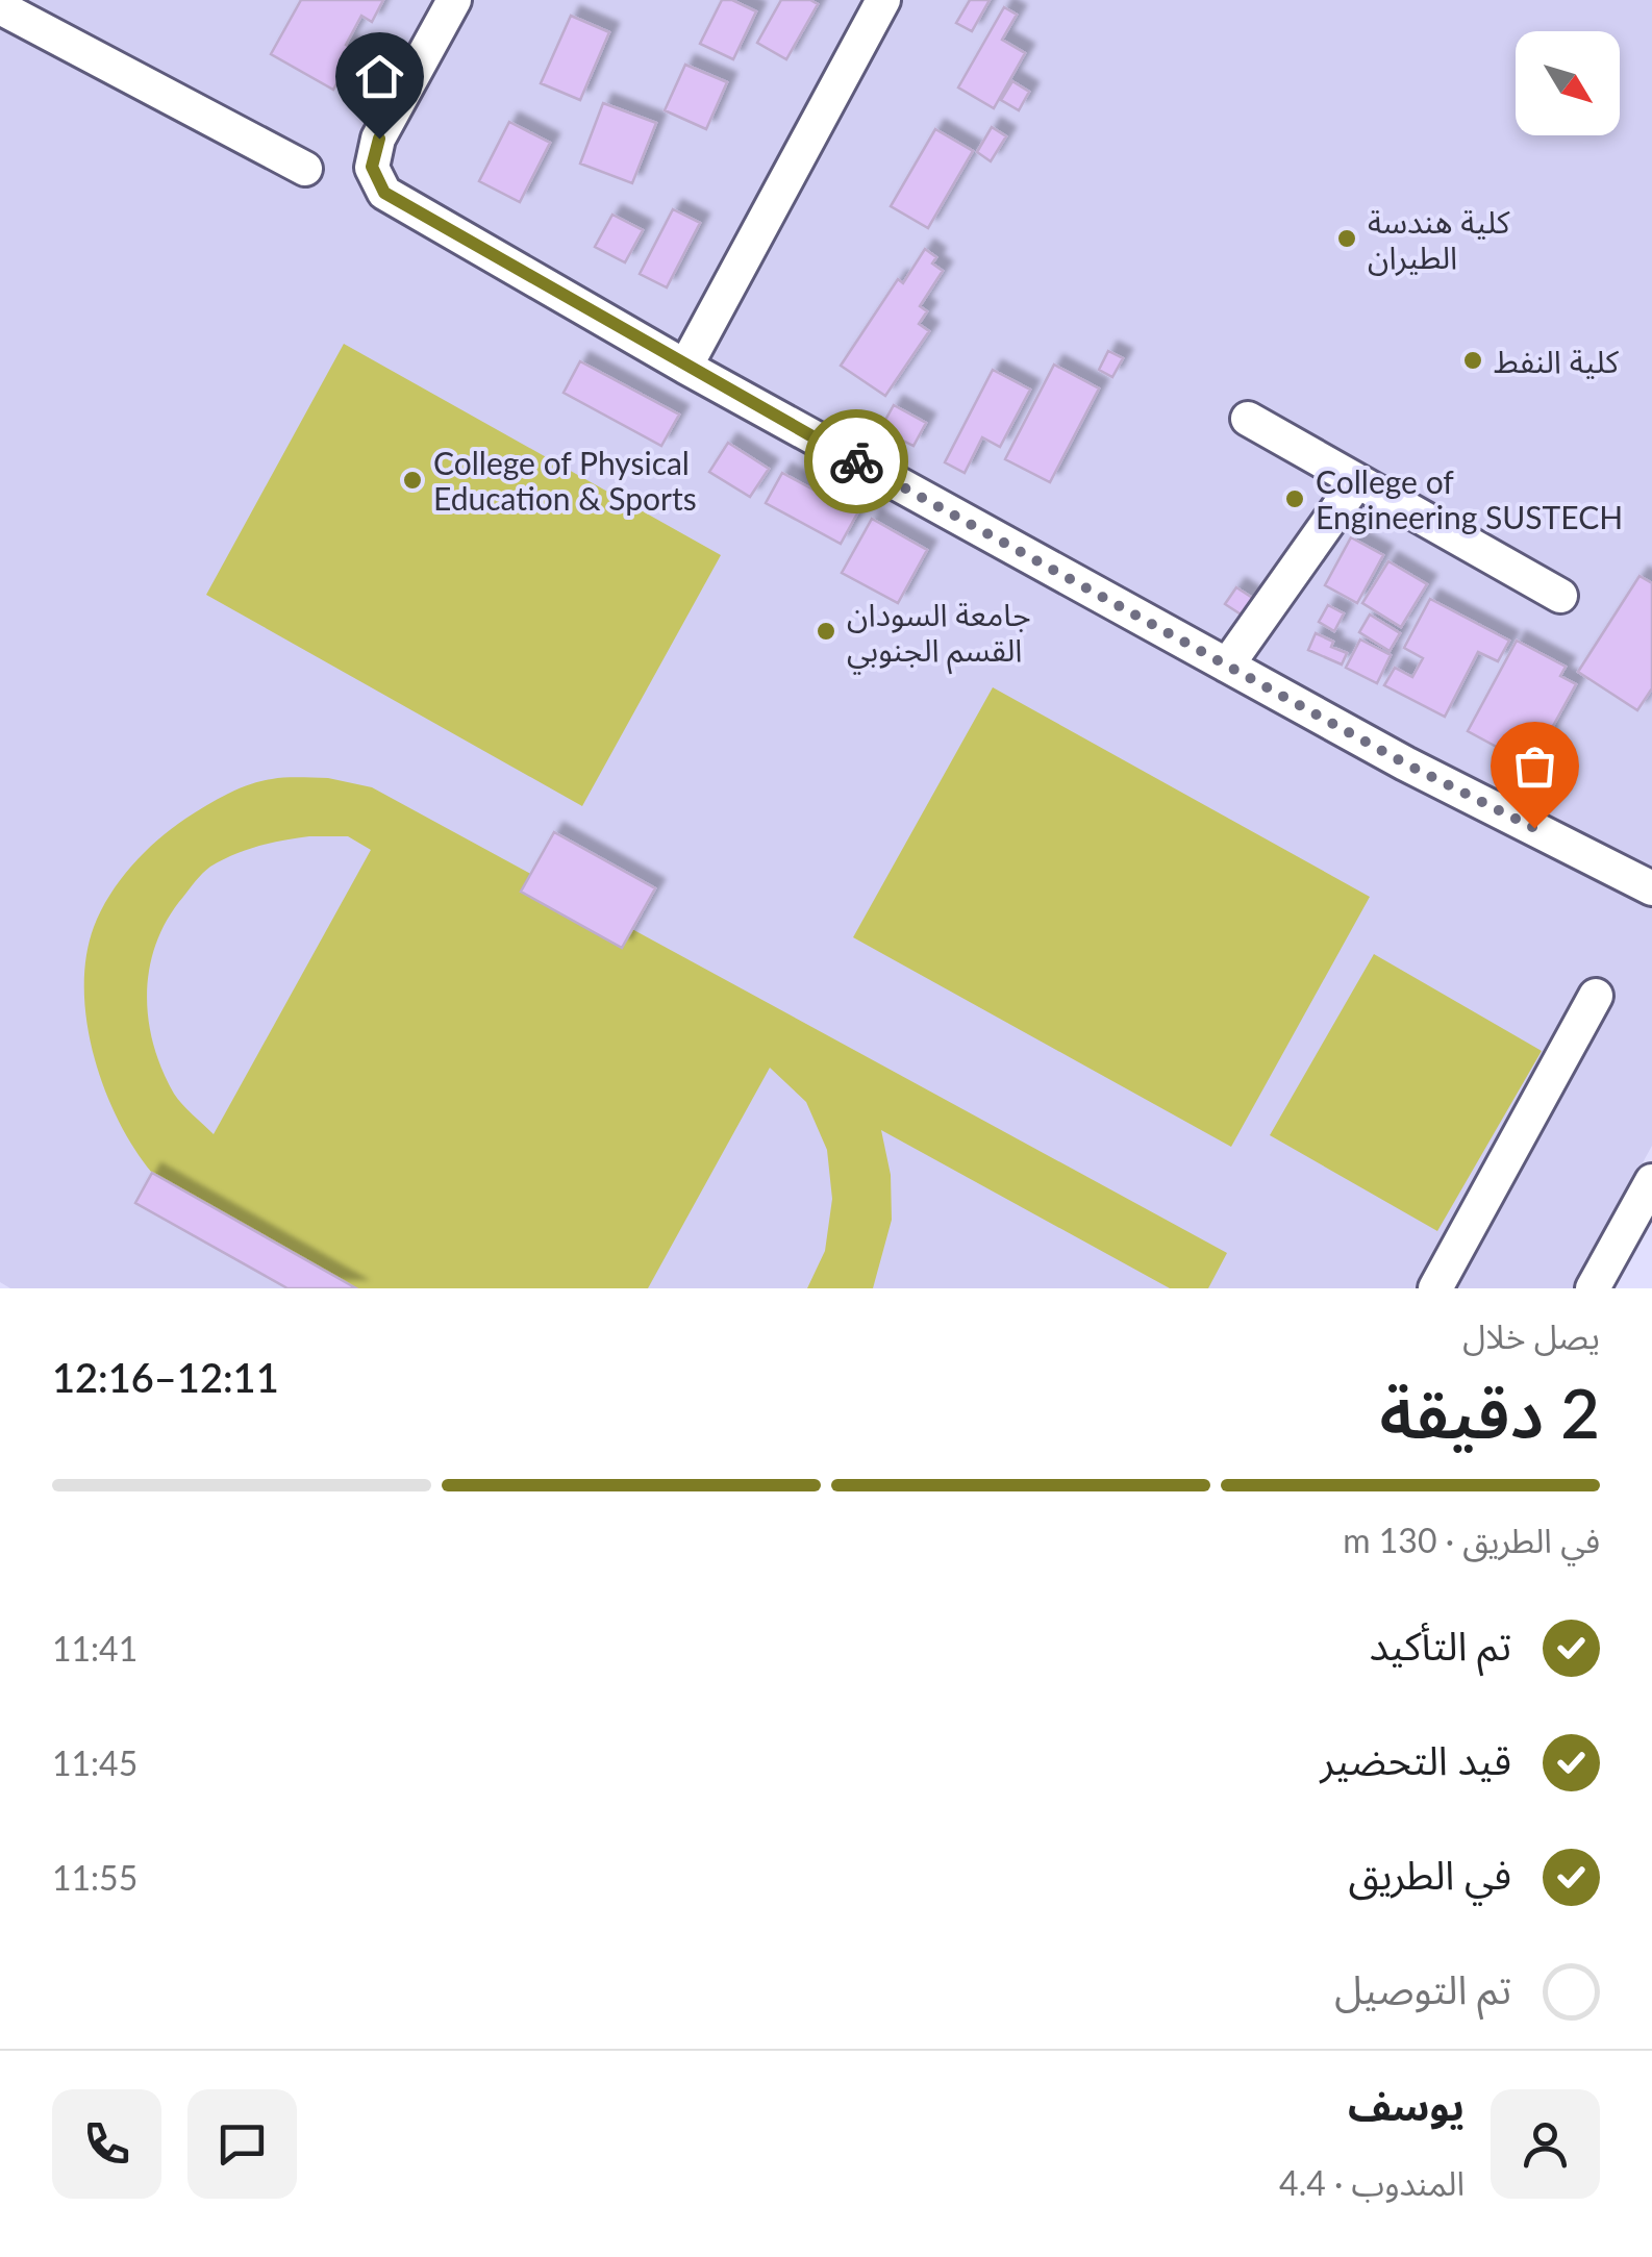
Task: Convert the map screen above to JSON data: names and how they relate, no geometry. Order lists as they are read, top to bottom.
{
  "places": [
    "كلية هندسة الطيران",
    "كلية النفط",
    "College of Physical Education & Sports",
    "College of Engineering SUSTECH",
    "جامعة السودان القسم الجنوبي"
  ],
  "north": "bottom right",
  "page": {
    "heading": ["2 دقيقة", "يصل خلال", "12:11–12:16"],
    "panel": ["يوسف", "المندوب · 4.4"],
    "bar": "في الطريق · 130 m",
    "list": [
      ["تم التأكيد", "11:41"],
      ["قيد التحضير", "11:45"],
      ["في الطريق", "11:55"],
      "تم التوصيل"
    ]
  }
}
